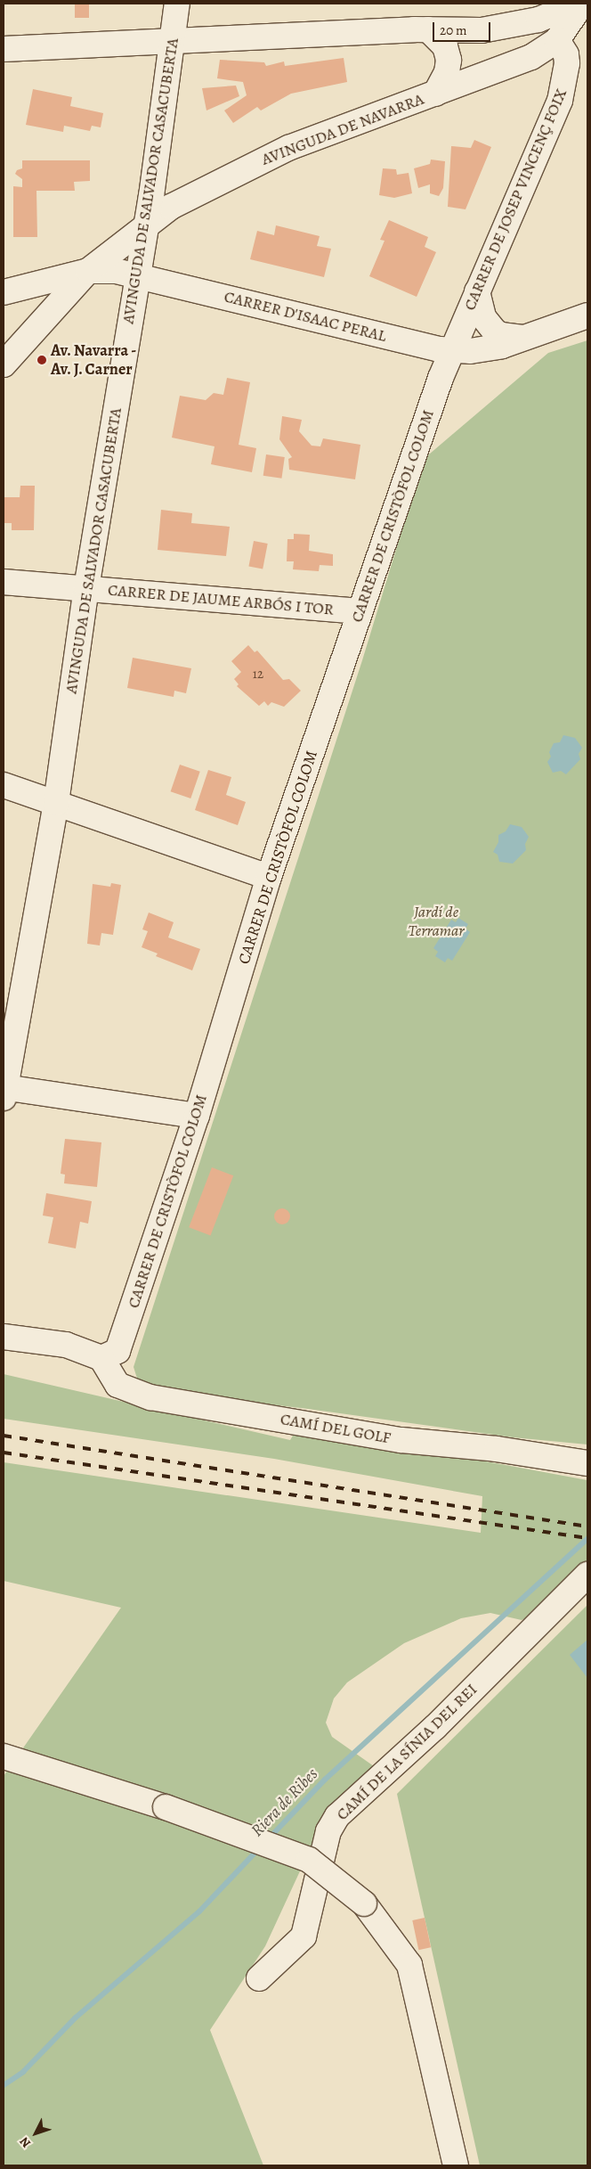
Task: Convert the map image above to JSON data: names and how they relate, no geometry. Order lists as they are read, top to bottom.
{
  "streets": {
    "street": [
      "AVINGUDA DE NAVARRA",
      "AVINGUDA DE SALVADOR CASACUBERTA",
      "CARRER DE JOSEP VINCENÇ FOIX",
      "CARRER D'ISAAC PERAL",
      "CARRER DE CRISTÒFOL COLOM",
      "CARRER DE JAUME ARBÓS I TOR",
      "CAMÍ DEL GOLF",
      "CAMÍ DE LA SÍNIA DEL REI"
    ]
  },
  "crossings": [
    ["AVINGUDA DE NAVARRA", "AVINGUDA DE SALVADOR CASACUBERTA"],
    ["AVINGUDA DE NAVARRA", "CARRER DE JOSEP VINCENÇ FOIX"],
    ["AVINGUDA DE NAVARRA", "CARRER D'ISAAC PERAL"],
    ["AVINGUDA DE SALVADOR CASACUBERTA", "CARRER D'ISAAC PERAL"],
    ["AVINGUDA DE SALVADOR CASACUBERTA", "CARRER DE JAUME ARBÓS I TOR"],
    ["CARRER DE JOSEP VINCENÇ FOIX", "CARRER D'ISAAC PERAL"],
    ["CARRER DE JOSEP VINCENÇ FOIX", "CARRER DE CRISTÒFOL COLOM"],
    ["CARRER D'ISAAC PERAL", "CARRER DE CRISTÒFOL COLOM"],
    ["CARRER DE CRISTÒFOL COLOM", "CARRER DE JAUME ARBÓS I TOR"],
    ["CARRER DE CRISTÒFOL COLOM", "CAMÍ DEL GOLF"]
  ],
  "water": ["Riera de Ribes"],
  "parks": ["Jardí de Terramar"],
  "places": ["Av. Navarra - Av. J. Carner"],
  "house_numbers": ["12"],
  "scale_bar": "20 m",
  "north": "bottom left"
}
